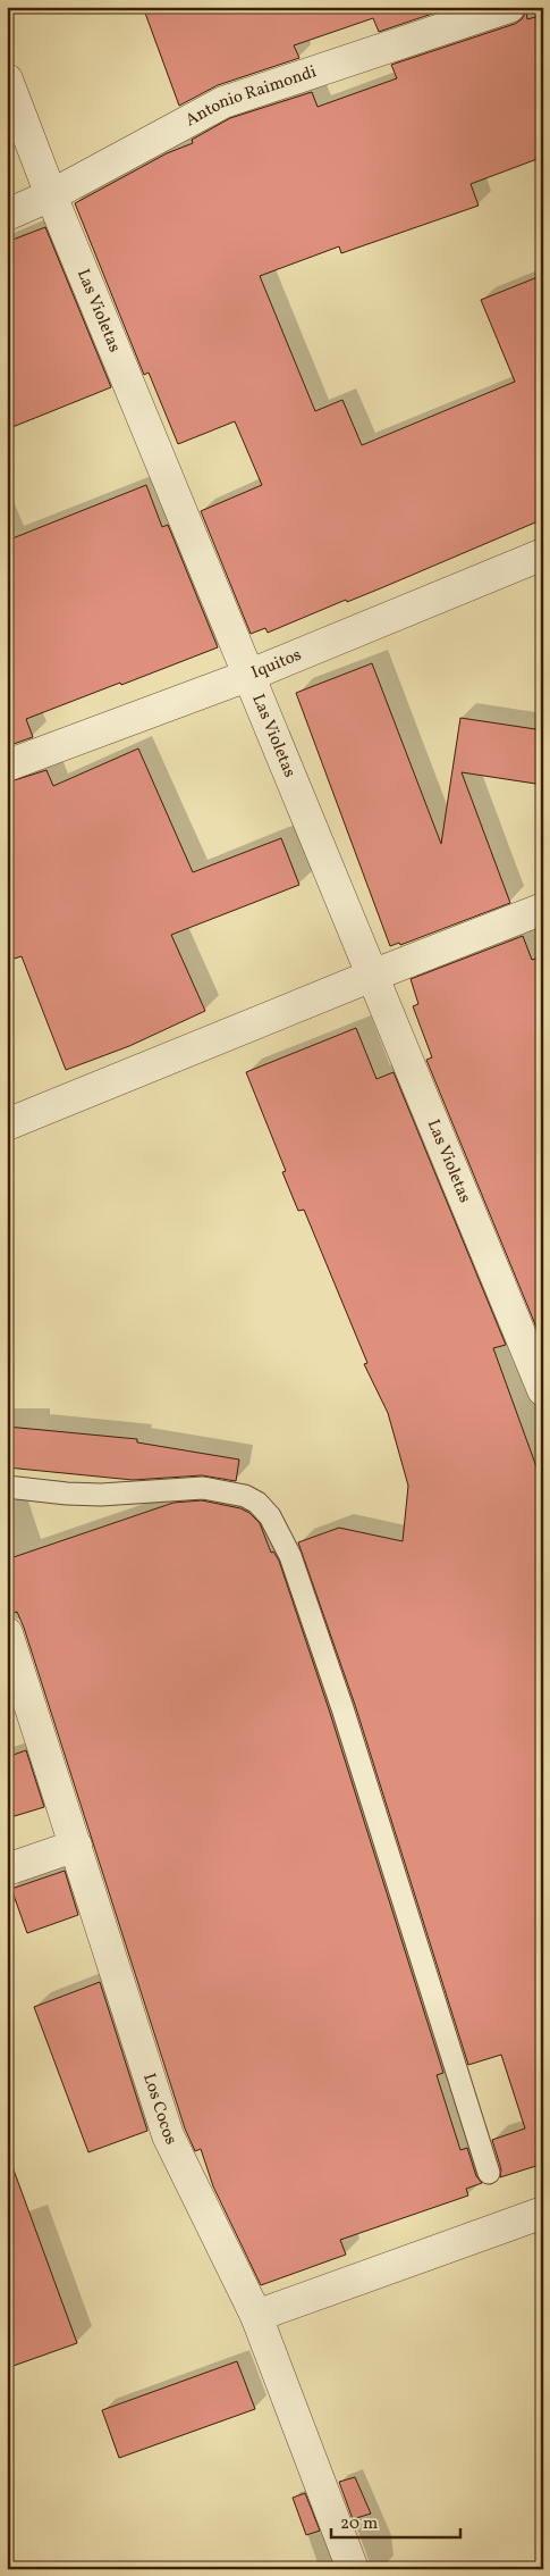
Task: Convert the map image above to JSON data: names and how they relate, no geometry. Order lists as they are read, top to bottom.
{
  "streets": {
    "street": [
      "Antonio Raimondi",
      "Las Violetas",
      "Iquitos",
      "Los Cocos"
    ]
  },
  "crossings": [
    ["Antonio Raimondi", "Las Violetas"],
    ["Las Violetas", "Iquitos"]
  ],
  "scale_bar": "20 m"
}
